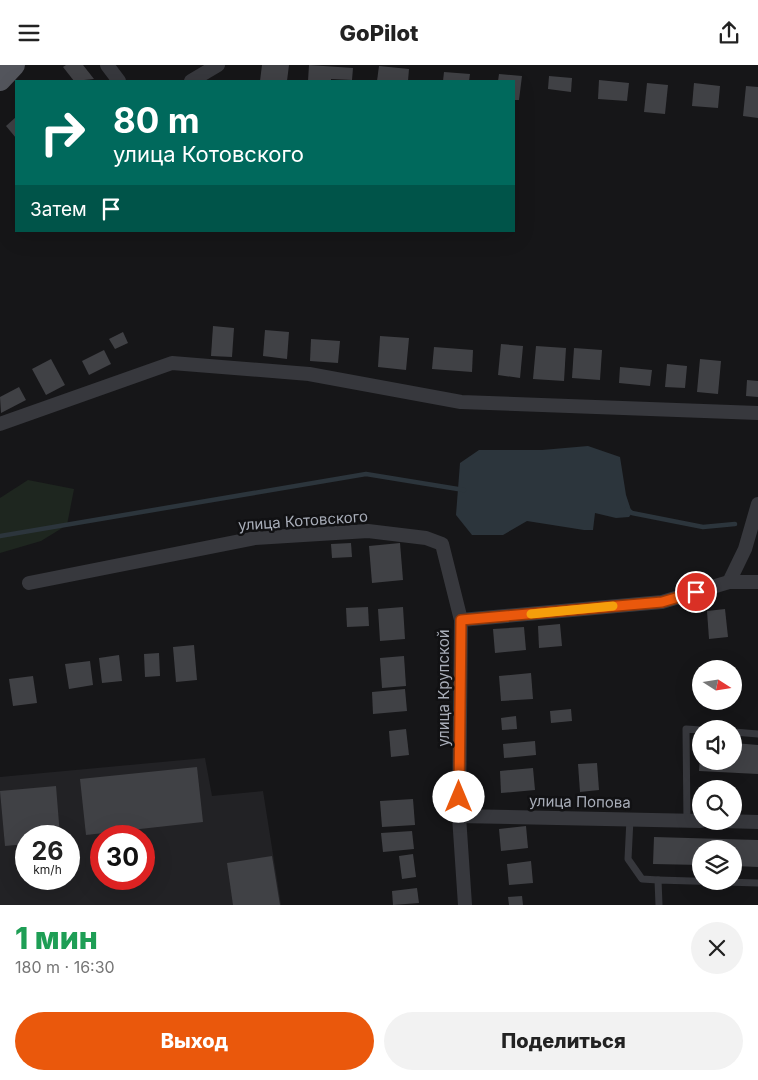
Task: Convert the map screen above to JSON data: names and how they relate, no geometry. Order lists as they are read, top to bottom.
{
  "streets": {
    "street": ["улица Котовского", "улица Крупской", "улица Попова"]
  },
  "crossings": [
    ["улица Котовского", "улица Крупской"],
    ["улица Крупской", "улица Попова"]
  ],
  "north": "right",
  "page": {
    "header": "GoPilot",
    "turn": ["80 m", "улица Котовского"],
    "then": "Затем",
    "speed": "26 km/h",
    "limit": "30",
    "heading": ["1 мин", "180 m · 16:30"],
    "buttons": ["Выход", "Поделиться"]
  }
}
